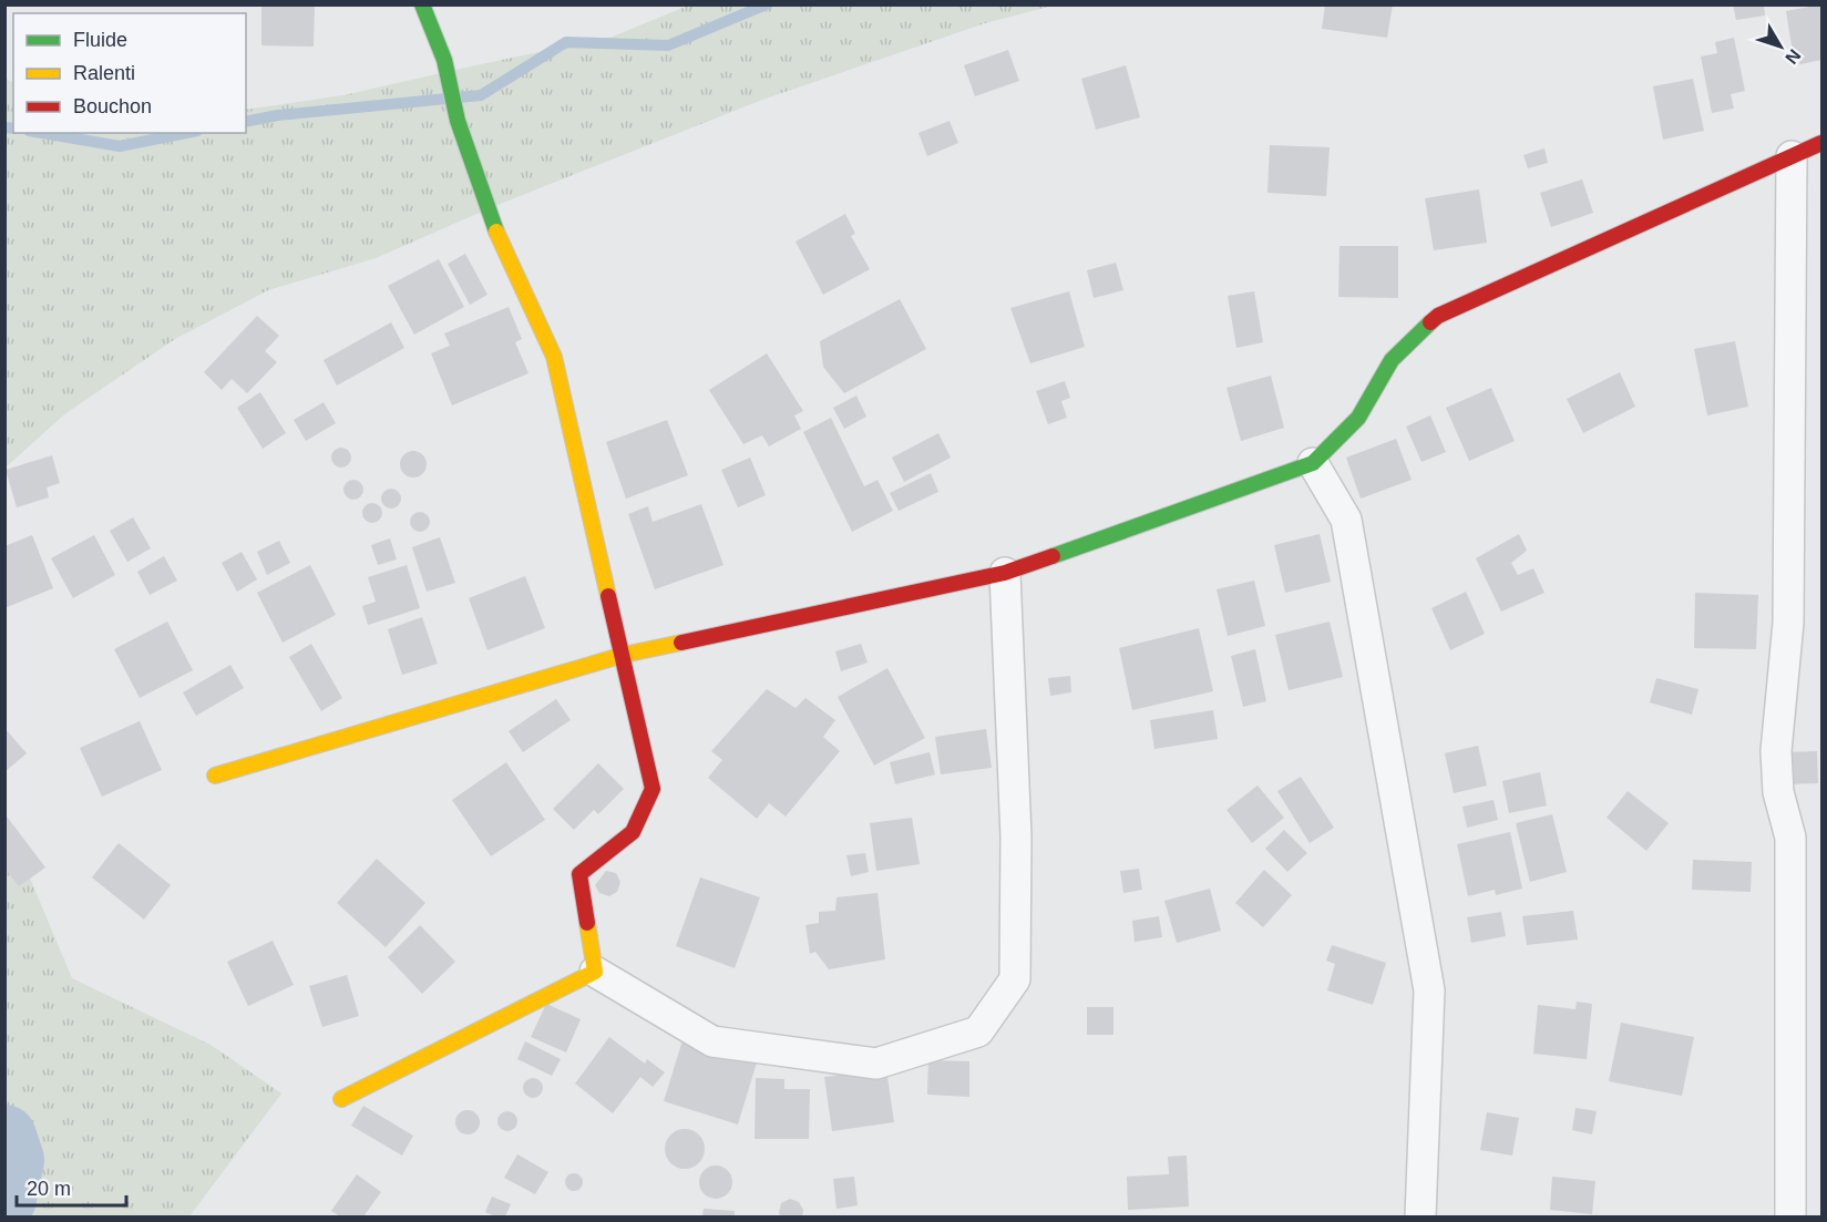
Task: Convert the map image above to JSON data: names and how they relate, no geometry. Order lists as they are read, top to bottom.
{
  "legend": ["Fluide", "Ralenti", "Bouchon"],
  "scale_bar": "20 m",
  "north": "bottom right"
}
